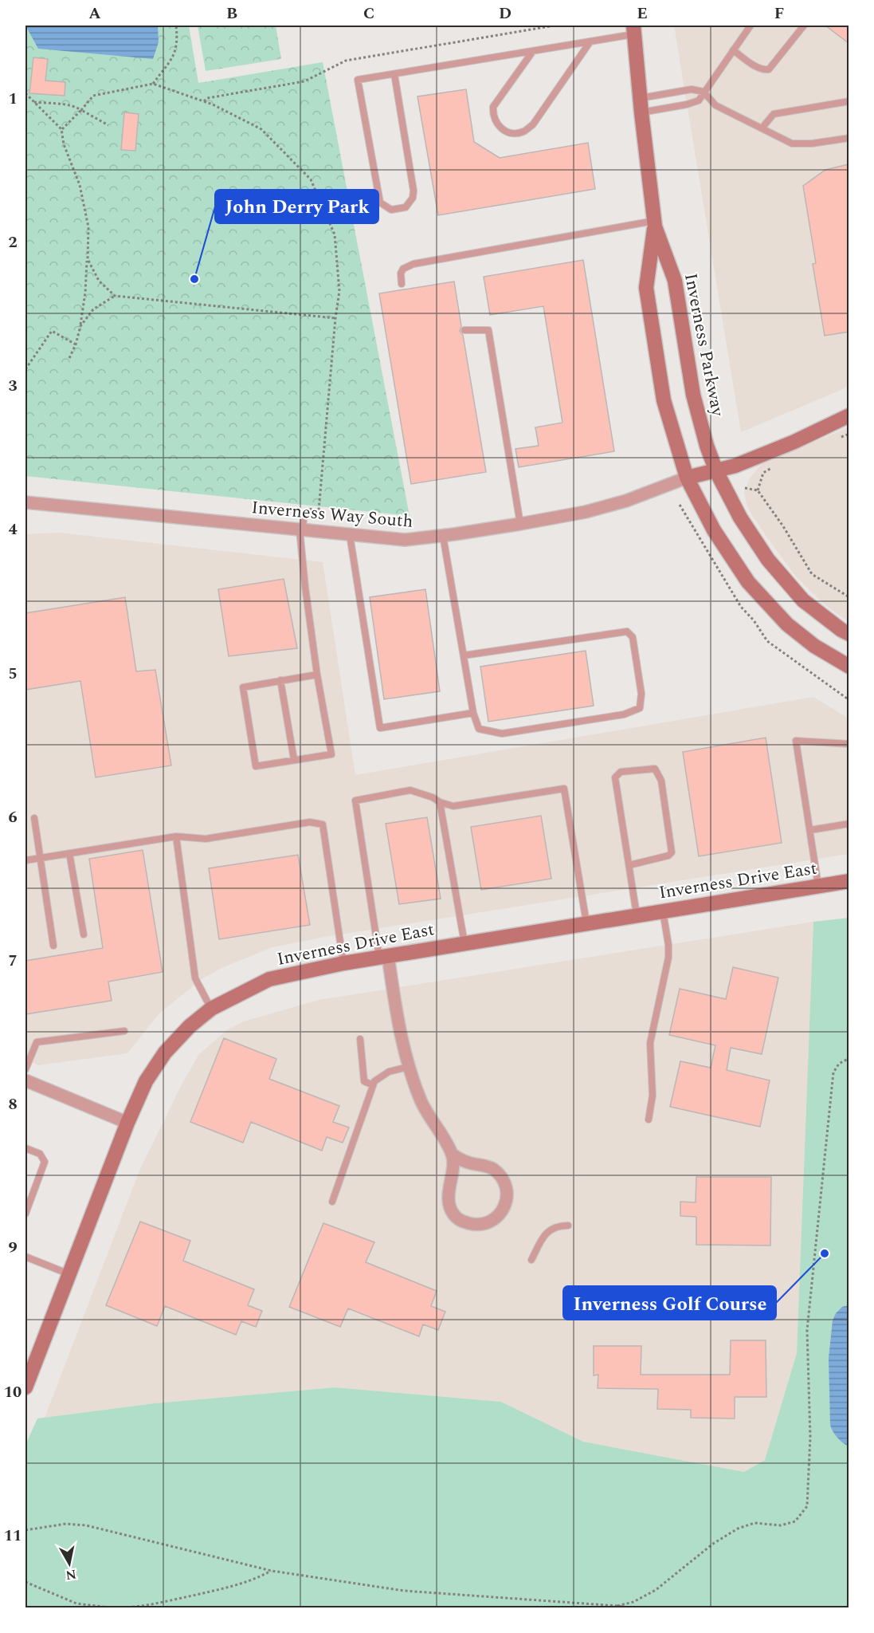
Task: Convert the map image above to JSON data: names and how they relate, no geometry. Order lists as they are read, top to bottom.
{
  "streets": {
    "main road": ["Inverness Parkway", "Inverness Drive East"],
    "street": ["Inverness Way South"]
  },
  "crossings": [
    ["Inverness Parkway", "Inverness Way South"]
  ],
  "places": ["John Derry Park", "Inverness Golf Course"],
  "north": "bottom",
  "grid": {
    "columns": [
      "A",
      "B",
      "C",
      "D",
      "E",
      "F"
    ],
    "rows": [
      "1",
      "2",
      "3",
      "4",
      "5",
      "6",
      "7",
      "8",
      "9",
      "10",
      "11"
    ]
  }
}
